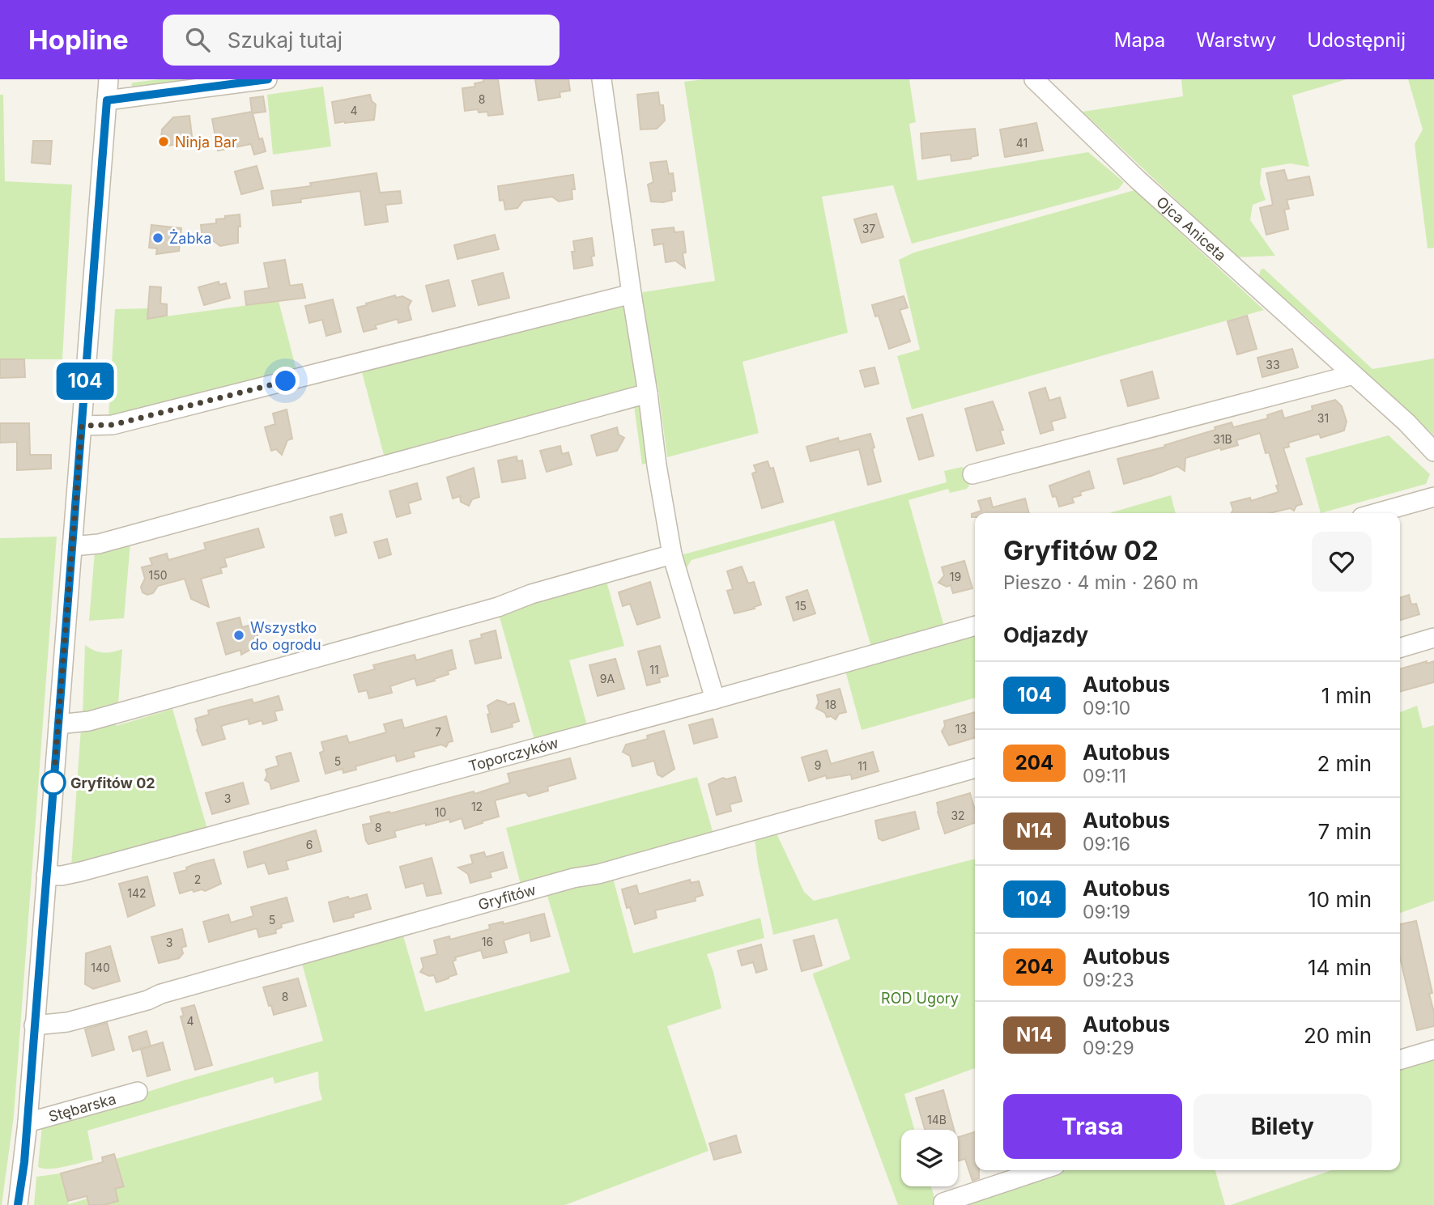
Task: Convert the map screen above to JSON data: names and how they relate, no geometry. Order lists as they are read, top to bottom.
{
  "streets": {
    "street": [
      "Ojca Aniceta",
      "Toporczyków",
      "Gryfitów",
      "Stębarska"
    ]
  },
  "parks": ["ROD Ugory"],
  "places": [
    "Ninja Bar",
    "Żabka",
    "Wszystko do ogrodu",
    "Gryfitów 02"
  ],
  "lines": ["bus line 104"],
  "house_numbers": [
    "8",
    "4",
    "41",
    "37",
    "33",
    "31",
    "31B",
    "150",
    "19",
    "15",
    "11",
    "9A",
    "18",
    "13",
    "7",
    "5",
    "9",
    "11",
    "3",
    "12",
    "10",
    "32",
    "8",
    "6",
    "2",
    "142",
    "5",
    "16",
    "3",
    "140",
    "8",
    "4",
    "14B"
  ],
  "page": {
    "header": "Hopline",
    "search": "Szukaj tutaj",
    "nav": ["Mapa", "Warstwy", "Udostępnij"],
    "on_map": "104",
    "heading": [
      ["Gryfitów 02", "Pieszo · 4 min · 260 m"],
      "Odjazdy"
    ],
    "list": [
      {
        "mark": "104",
        "name": "Autobus",
        "note": "09:10",
        "value": "1 min"
      },
      {
        "mark": "204",
        "name": "Autobus",
        "note": "09:11",
        "value": "2 min"
      },
      {
        "mark": "N14",
        "name": "Autobus",
        "note": "09:16",
        "value": "7 min"
      },
      {
        "mark": "104",
        "name": "Autobus",
        "note": "09:19",
        "value": "10 min"
      },
      {
        "mark": "204",
        "name": "Autobus",
        "note": "09:23",
        "value": "14 min"
      },
      {
        "mark": "N14",
        "name": "Autobus",
        "note": "09:29",
        "value": "20 min"
      }
    ],
    "buttons": ["Trasa", "Bilety"]
  }
}
